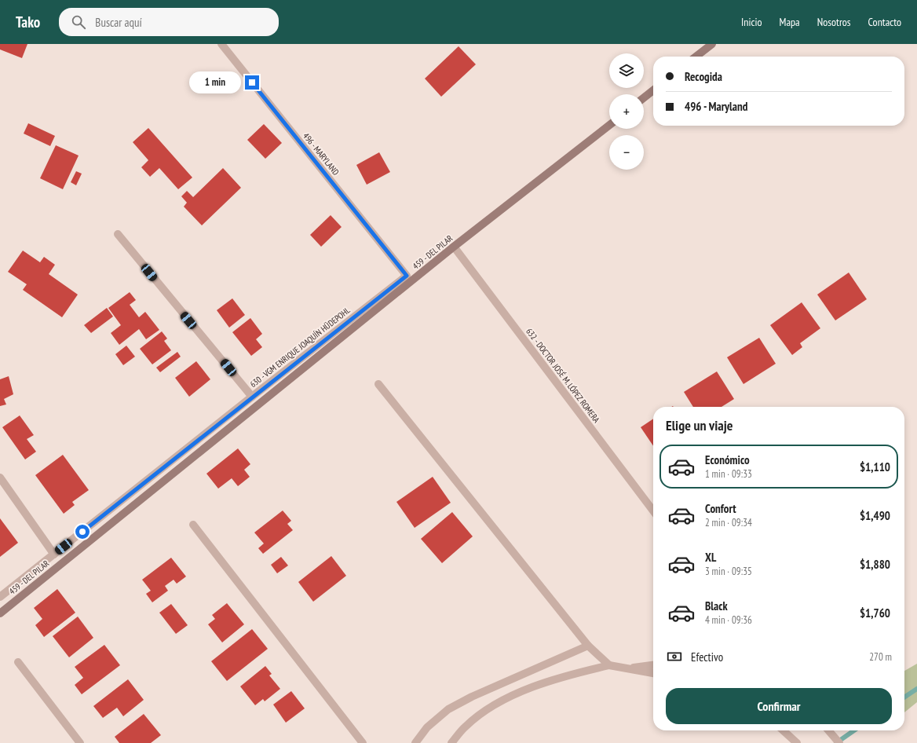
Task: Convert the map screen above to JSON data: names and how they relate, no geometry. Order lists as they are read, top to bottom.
{
  "streets": {
    "street": [
      "496 - MARYLAND",
      "459 - DEL PILAR",
      "630 - VGM ENRIQUE JOAQUÍN HÜDEPOHL",
      "632 - DOCTOR JOSÉ M. LÓPEZ ROMERA"
    ]
  },
  "crossings": [
    ["496 - MARYLAND", "630 - VGM ENRIQUE JOAQUÍN HÜDEPOHL"],
    ["459 - DEL PILAR", "632 - DOCTOR JOSÉ M. LÓPEZ ROMERA"]
  ],
  "page": {
    "header": "Tako",
    "search": "Buscar aquí",
    "nav": [
      "Inicio",
      "Mapa",
      "Nosotros",
      "Contacto"
    ],
    "map_buttons": ["+", "−"],
    "banner": ["Recogida", "496 - Maryland"],
    "bubble": "1 min",
    "heading": "Elige un viaje",
    "list": [
      {
        "name": "Económico",
        "note": "1 min · 09:33",
        "value": "$1,110"
      },
      {
        "name": "Confort",
        "note": "2 min · 09:34",
        "value": "$1,490"
      },
      {
        "name": "XL",
        "note": "3 min · 09:35",
        "value": "$1,880"
      },
      {
        "name": "Black",
        "note": "4 min · 09:36",
        "value": "$1,760"
      }
    ],
    "pay": ["Efectivo", "270 m"],
    "buttons": "Confirmar"
  }
}
